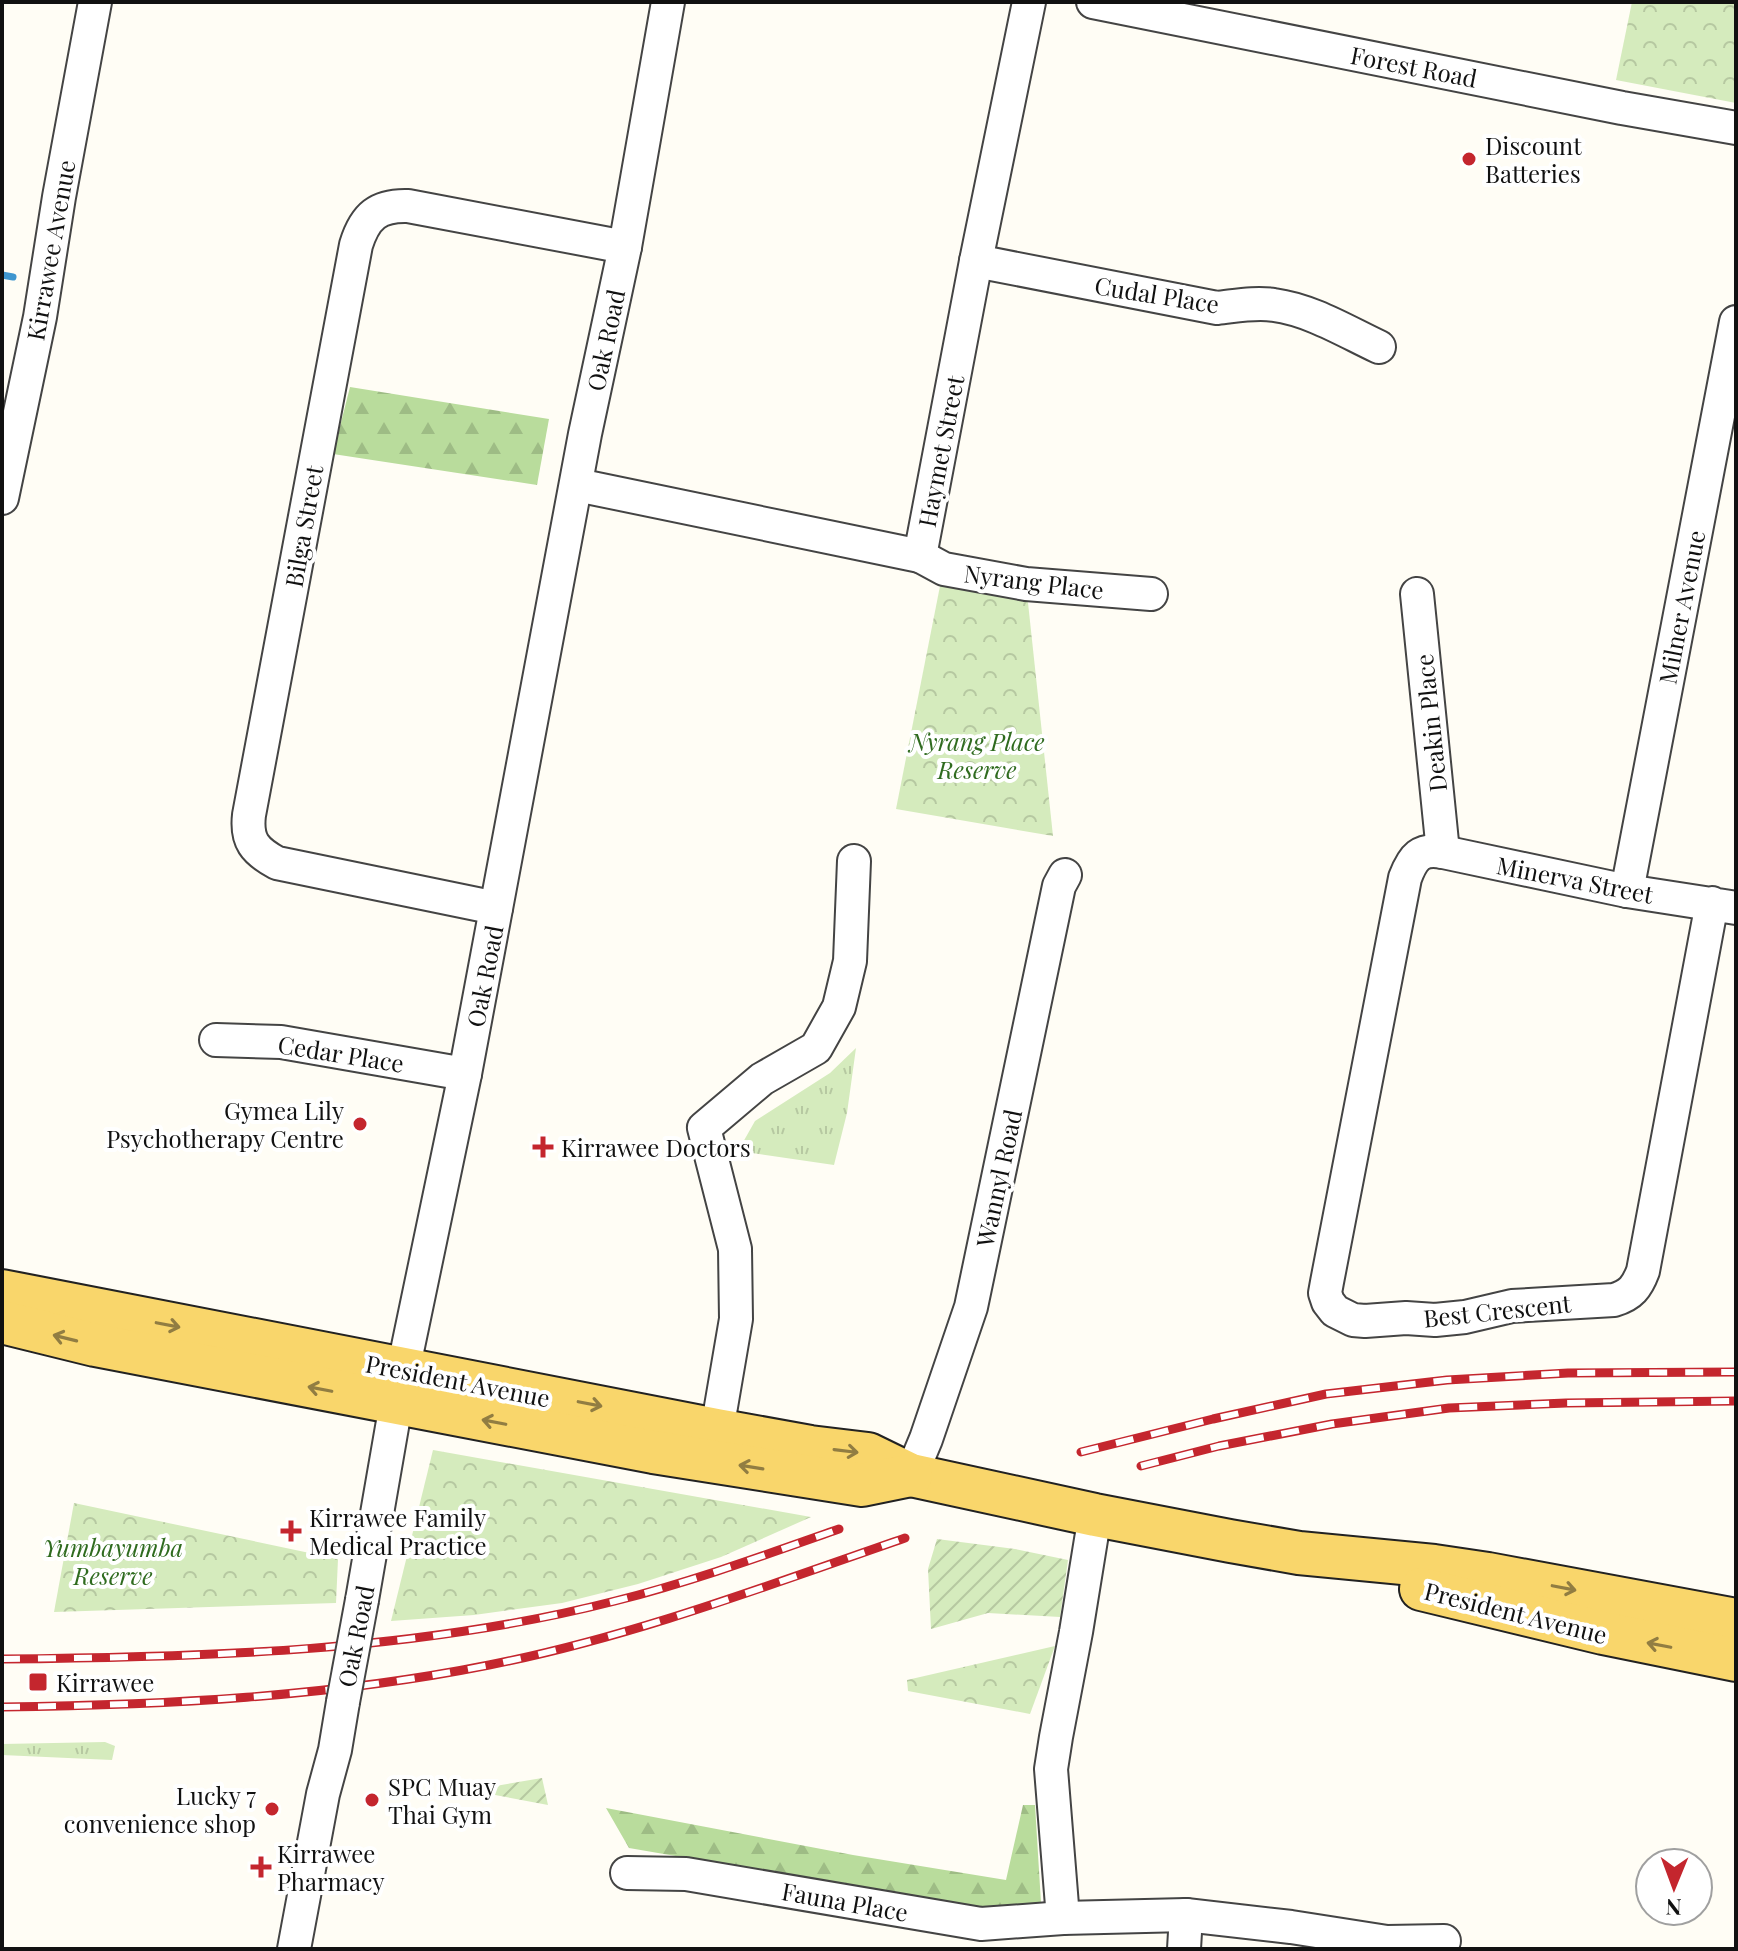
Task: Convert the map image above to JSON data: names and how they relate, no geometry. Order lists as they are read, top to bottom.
{
  "streets": {
    "main road": ["President Avenue"],
    "street": [
      "Forest Road",
      "Kirrawee Avenue",
      "Cudal Place",
      "Oak Road",
      "Haymet Street",
      "Bilga Street",
      "Nyrang Place",
      "Milner Avenue",
      "Deakin Place",
      "Minerva Street",
      "Cedar Place",
      "Wannyl Road",
      "Best Crescent",
      "Fauna Place"
    ]
  },
  "crossings": [
    ["Cudal Place", "Haymet Street"],
    ["Oak Road", "Haymet Street"],
    ["Oak Road", "Bilga Street"],
    ["Oak Road", "Cedar Place"],
    ["Oak Road", "President Avenue"],
    ["Haymet Street", "Nyrang Place"],
    ["Milner Avenue", "Minerva Street"],
    ["Deakin Place", "Minerva Street"],
    ["Deakin Place", "Best Crescent"],
    ["Minerva Street", "Best Crescent"],
    ["Wannyl Road", "President Avenue"]
  ],
  "parks": ["Nyrang Place Reserve", "Yumbayumba Reserve"],
  "places": {
    "other": [
      "Discount Batteries",
      "Gymea Lily Psychotherapy Centre",
      "SPC Muay Thai Gym",
      "Lucky 7 convenience shop"
    ],
    "health": ["Kirrawee Doctors", "Kirrawee Family Medical Practice", "Kirrawee Pharmacy"],
    "transit": ["Kirrawee"]
  },
  "north": "bottom"
}
